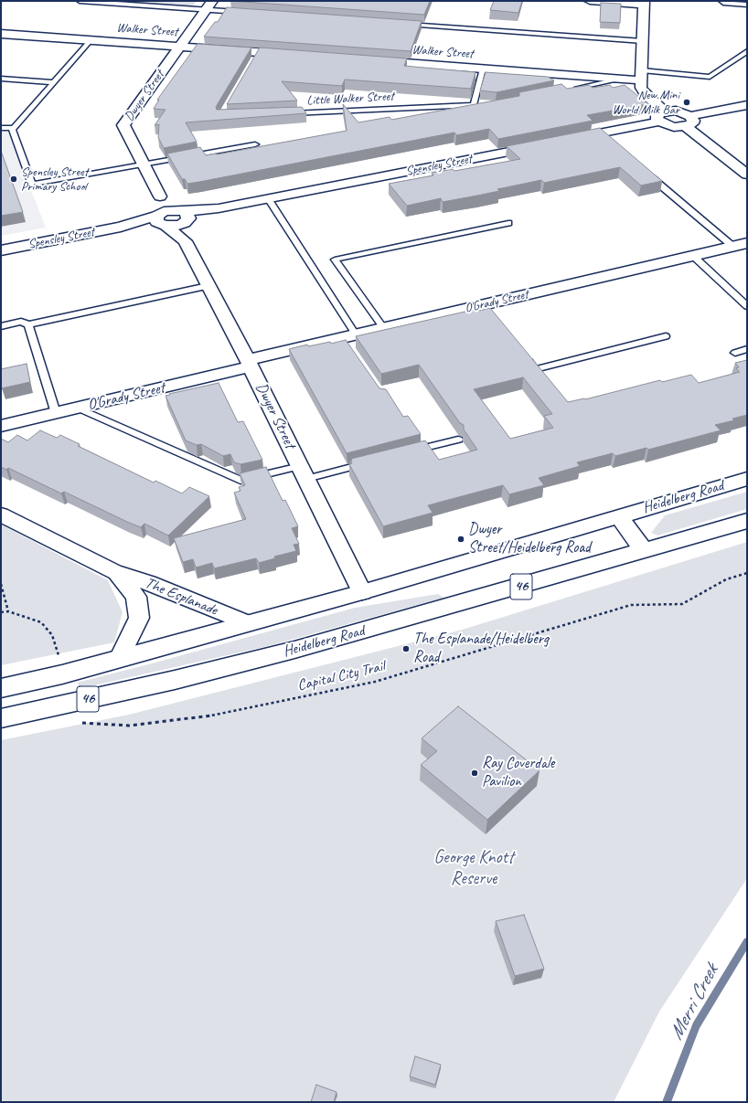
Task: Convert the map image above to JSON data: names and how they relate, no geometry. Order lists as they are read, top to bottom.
{
  "streets": {
    "main road": ["Heidelberg Road", "46"],
    "street": [
      "Walker Street",
      "Dwyer Street",
      "Spensley Street",
      "O'Grady Street",
      "The Esplanade"
    ],
    "lane": ["Little Walker Street"],
    "path": ["Capital City Trail"]
  },
  "crossings": [
    ["Walker Street", "Dwyer Street"],
    ["Walker Street", "Little Walker Street"],
    ["Dwyer Street", "Spensley Street"],
    ["Dwyer Street", "O'Grady Street"],
    ["Dwyer Street", "Heidelberg Road"],
    ["Heidelberg Road", "The Esplanade"],
    ["Heidelberg Road", "Capital City Trail"]
  ],
  "water": ["Merri Creek"],
  "parks": ["George Knott Reserve"],
  "places": [
    "New Mini World Milk Bar",
    "Spensley Street Primary School",
    "Dwyer Street/Heidelberg Road",
    "The Esplanade/Heidelberg Road",
    "Ray Coverdale Pavilion"
  ]
}
